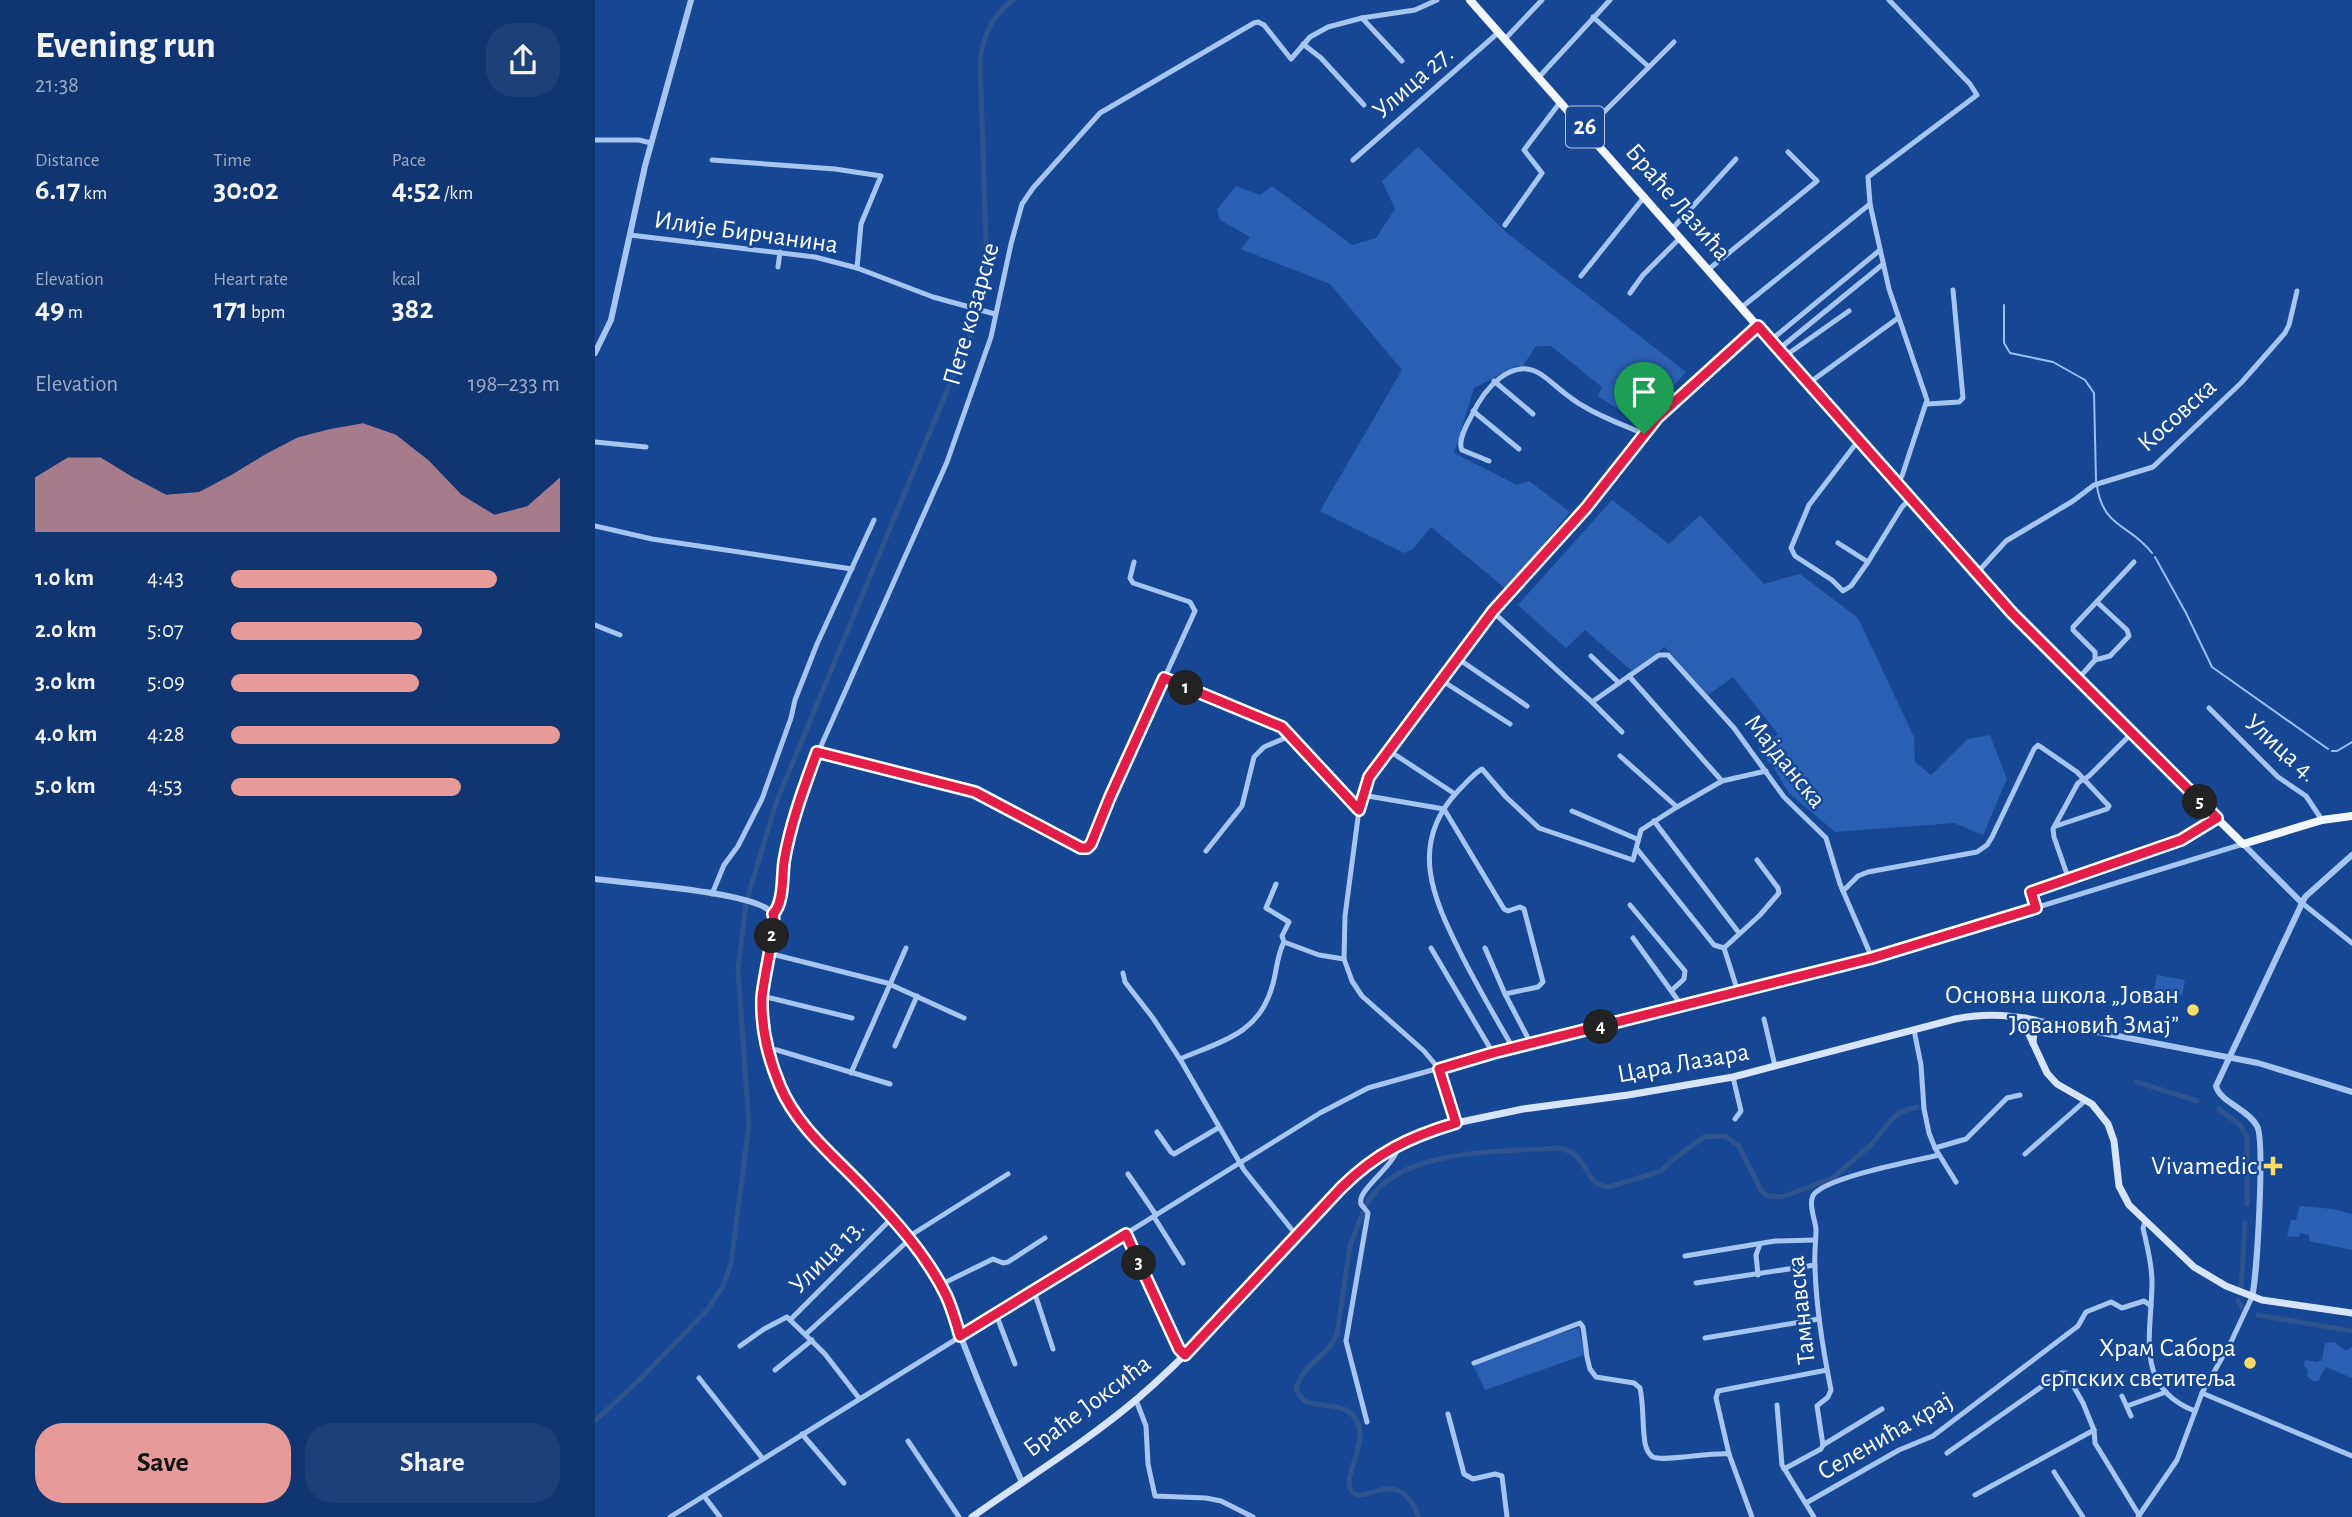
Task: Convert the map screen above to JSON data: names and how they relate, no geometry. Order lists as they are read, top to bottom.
{
  "streets": {
    "main road": [
      "26",
      "Браће Лазића",
      "Цара Лазара",
      "Браће Јоксића"
    ],
    "street": [
      "Улица 27.",
      "Илије Бирчанина",
      "Пете козарске",
      "Косовска",
      "Улица 4.",
      "Мајданска",
      "Улица 13.",
      "Тамнавска",
      "Селенића крај"
    ]
  },
  "crossings": [
    ["Улица 27.", "Браће Лазића"],
    ["26", "Браће Лазића"],
    ["26", "Косовска"],
    ["Илије Бирчанина", "Пете козарске"],
    ["Цара Лазара", "Браће Јоксића"]
  ],
  "places": {
    "other": ["Основна школа „Јован Јовановић Змај”", "Храм Сабора српских светитеља"],
    "health": ["Vivamedic"]
  },
  "page": {
    "heading": ["Evening run", "21:38"],
    "stats": [
      ["Distance", "6.17 km"],
      ["Time", "30:02"],
      ["Pace", "4:52 /km"],
      ["Elevation", "49 m"],
      ["Heart rate", "171 bpm"],
      ["kcal", "382"]
    ],
    "chart": ["Elevation", "198–233 m"],
    "list": [
      {
        "name": "1.0 km",
        "note": "4:43"
      },
      {
        "name": "2.0 km",
        "note": "5:07"
      },
      {
        "name": "3.0 km",
        "note": "5:09"
      },
      {
        "name": "4.0 km",
        "note": "4:28"
      },
      {
        "name": "5.0 km",
        "note": "4:53"
      }
    ],
    "pins": [
      "1",
      "5",
      "2",
      "4",
      "3"
    ],
    "buttons": ["Save", "Share"]
  }
}
